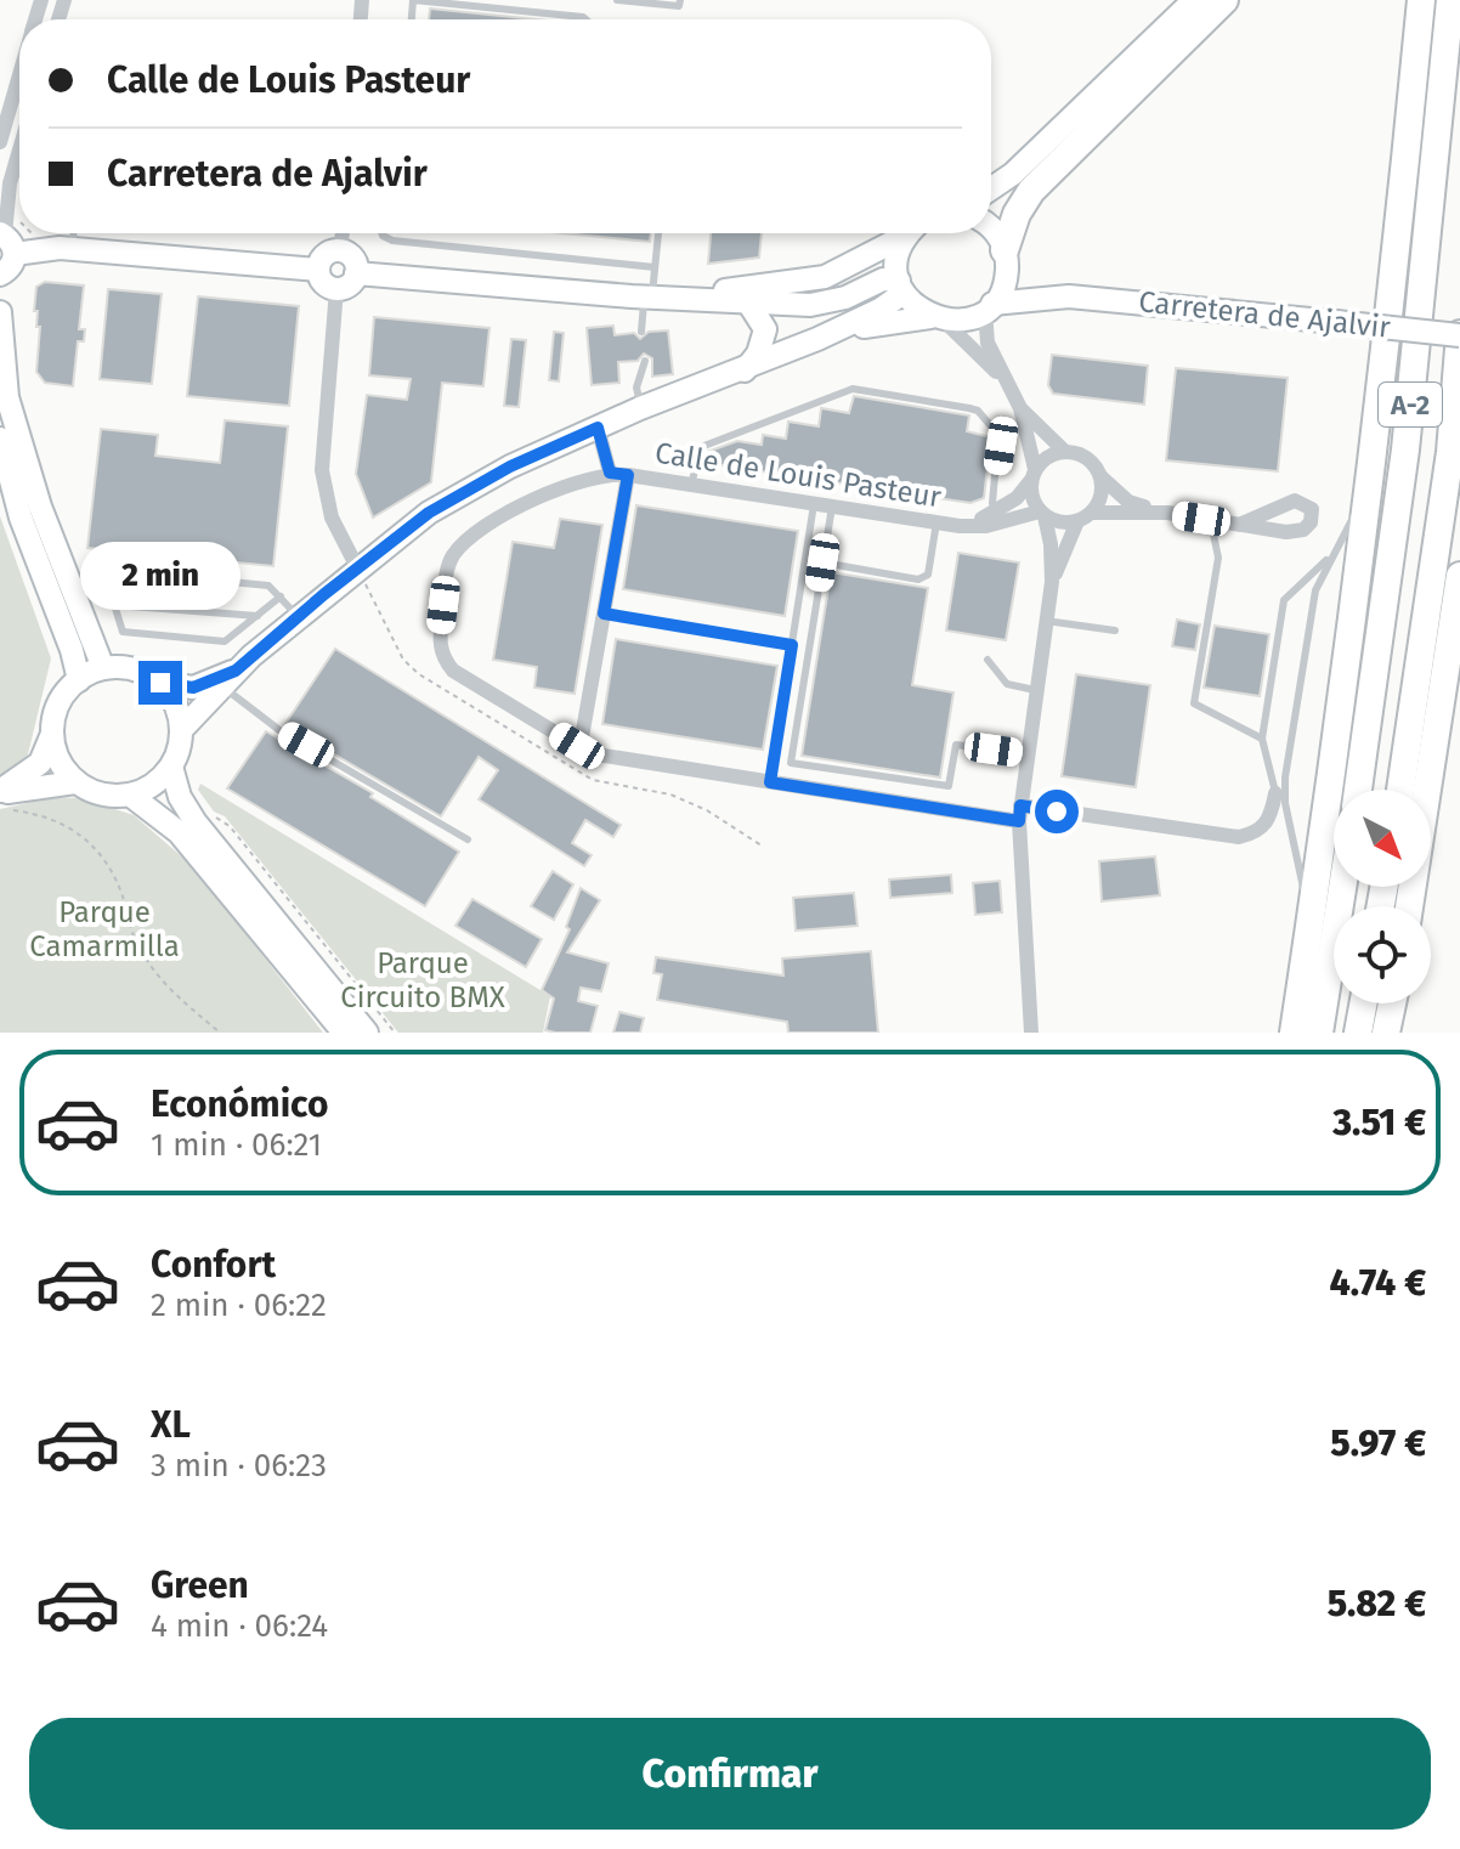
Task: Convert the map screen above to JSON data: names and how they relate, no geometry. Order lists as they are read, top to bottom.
{
  "streets": {
    "highway": ["A-2"],
    "street": ["Carretera de Ajalvir", "Calle de Louis Pasteur"]
  },
  "crossings": [
    ["Carretera de Ajalvir", "A-2"]
  ],
  "parks": ["Parque Camarmilla", "Parque Circuito BMX"],
  "north": "bottom right",
  "page": {
    "banner": ["Calle de Louis Pasteur", "Carretera de Ajalvir"],
    "bubble": "2 min",
    "list": [
      {
        "name": "Económico",
        "note": "1 min · 06:21",
        "value": "3.51 €"
      },
      {
        "name": "Confort",
        "note": "2 min · 06:22",
        "value": "4.74 €"
      },
      {
        "name": "XL",
        "note": "3 min · 06:23",
        "value": "5.97 €"
      },
      {
        "name": "Green",
        "note": "4 min · 06:24",
        "value": "5.82 €"
      }
    ],
    "buttons": "Confirmar"
  }
}
